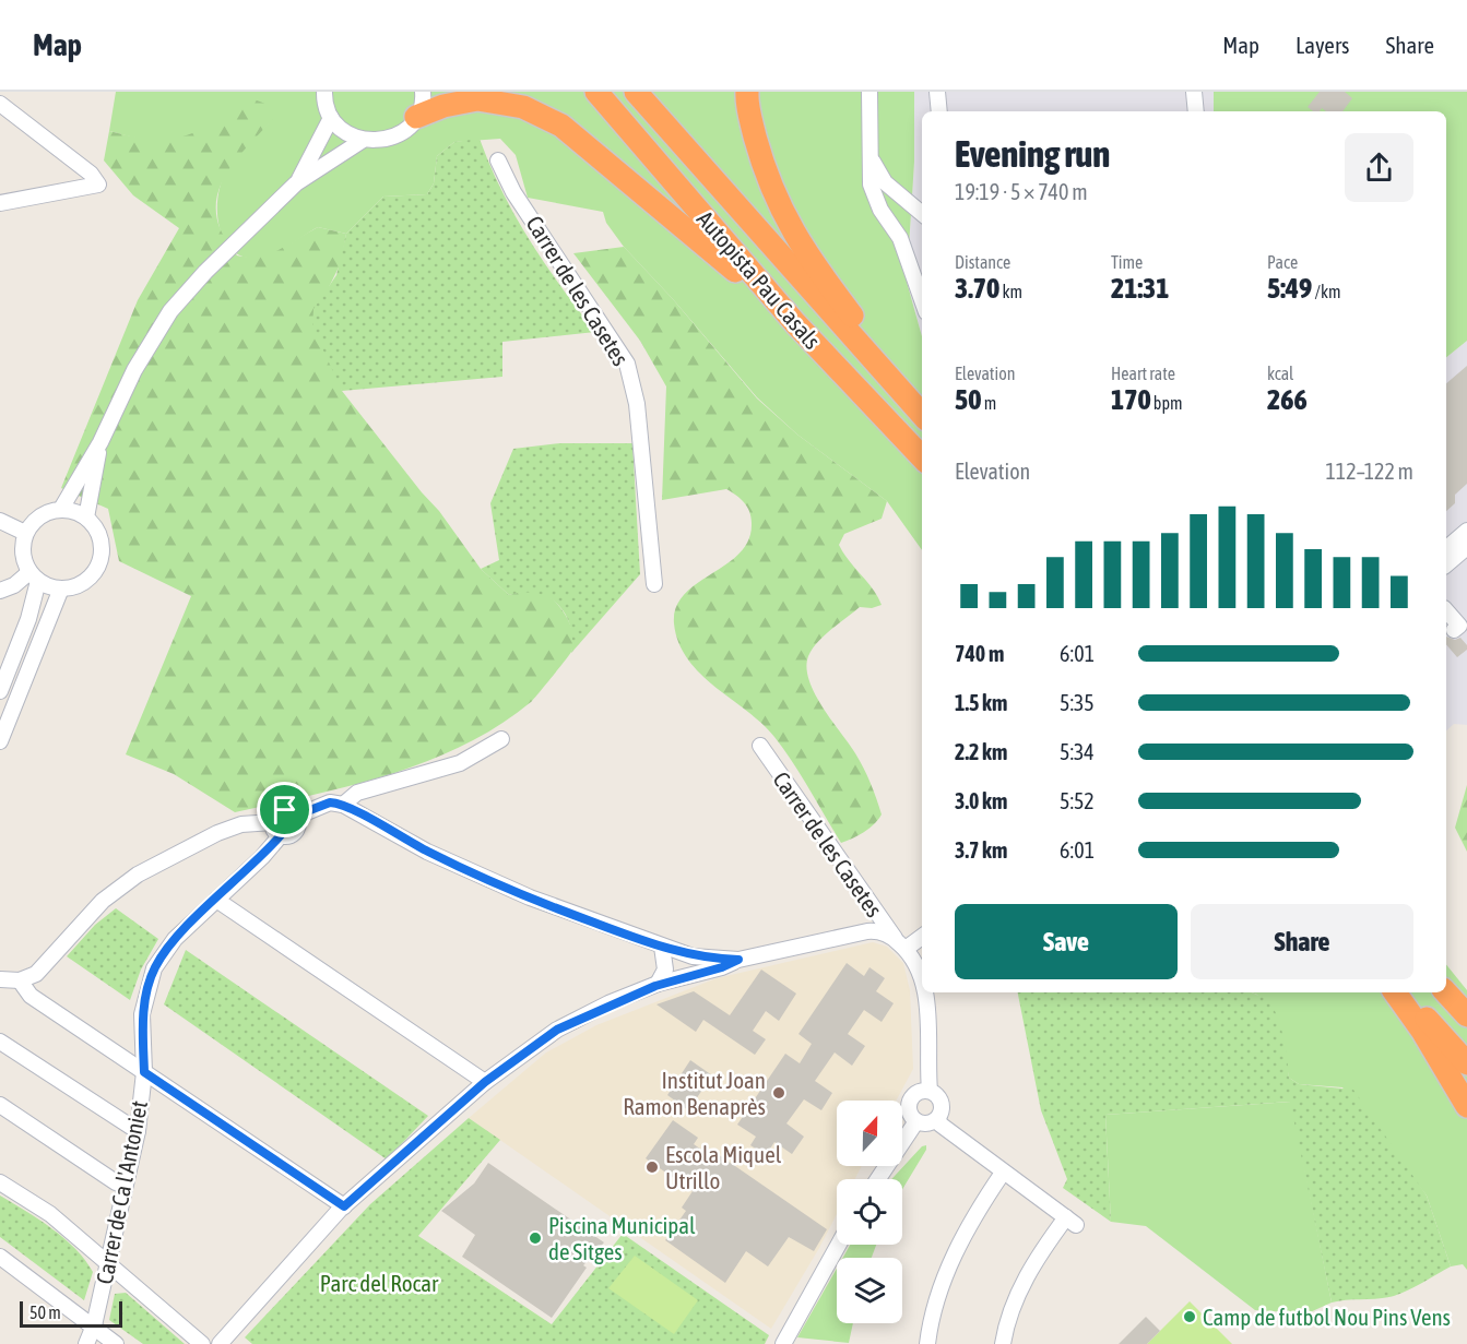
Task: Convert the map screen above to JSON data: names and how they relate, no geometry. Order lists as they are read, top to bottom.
{
  "streets": {
    "highway": ["Autopista Pau Casals"],
    "street": ["Carrer de les Casetes", "Carrer de Ca l'Antoniet"]
  },
  "parks": ["Parc del Rocar"],
  "places": [
    "Institut Joan Ramon Benaprès",
    "Escola Miquel Utrillo",
    "Piscina Municipal de Sitges",
    "Camp de futbol Nou Pins Vens"
  ],
  "scale_bar": "50 m",
  "north": "top",
  "page": {
    "header": "Map",
    "nav": ["Map", "Layers", "Share"],
    "heading": ["Evening run", "19:19 · 5 × 740 m"],
    "stats": [
      ["Distance", "3.70 km"],
      ["Time", "21:31"],
      ["Pace", "5:49 /km"],
      ["Elevation", "50 m"],
      ["Heart rate", "170 bpm"],
      ["kcal", "266"]
    ],
    "chart": ["Elevation", "112–122 m"],
    "list": [
      {
        "name": "740 m",
        "note": "6:01"
      },
      {
        "name": "1.5 km",
        "note": "5:35"
      },
      {
        "name": "2.2 km",
        "note": "5:34"
      },
      {
        "name": "3.0 km",
        "note": "5:52"
      },
      {
        "name": "3.7 km",
        "note": "6:01"
      }
    ],
    "buttons": ["Save", "Share"],
    "scale": "50 m"
  }
}
